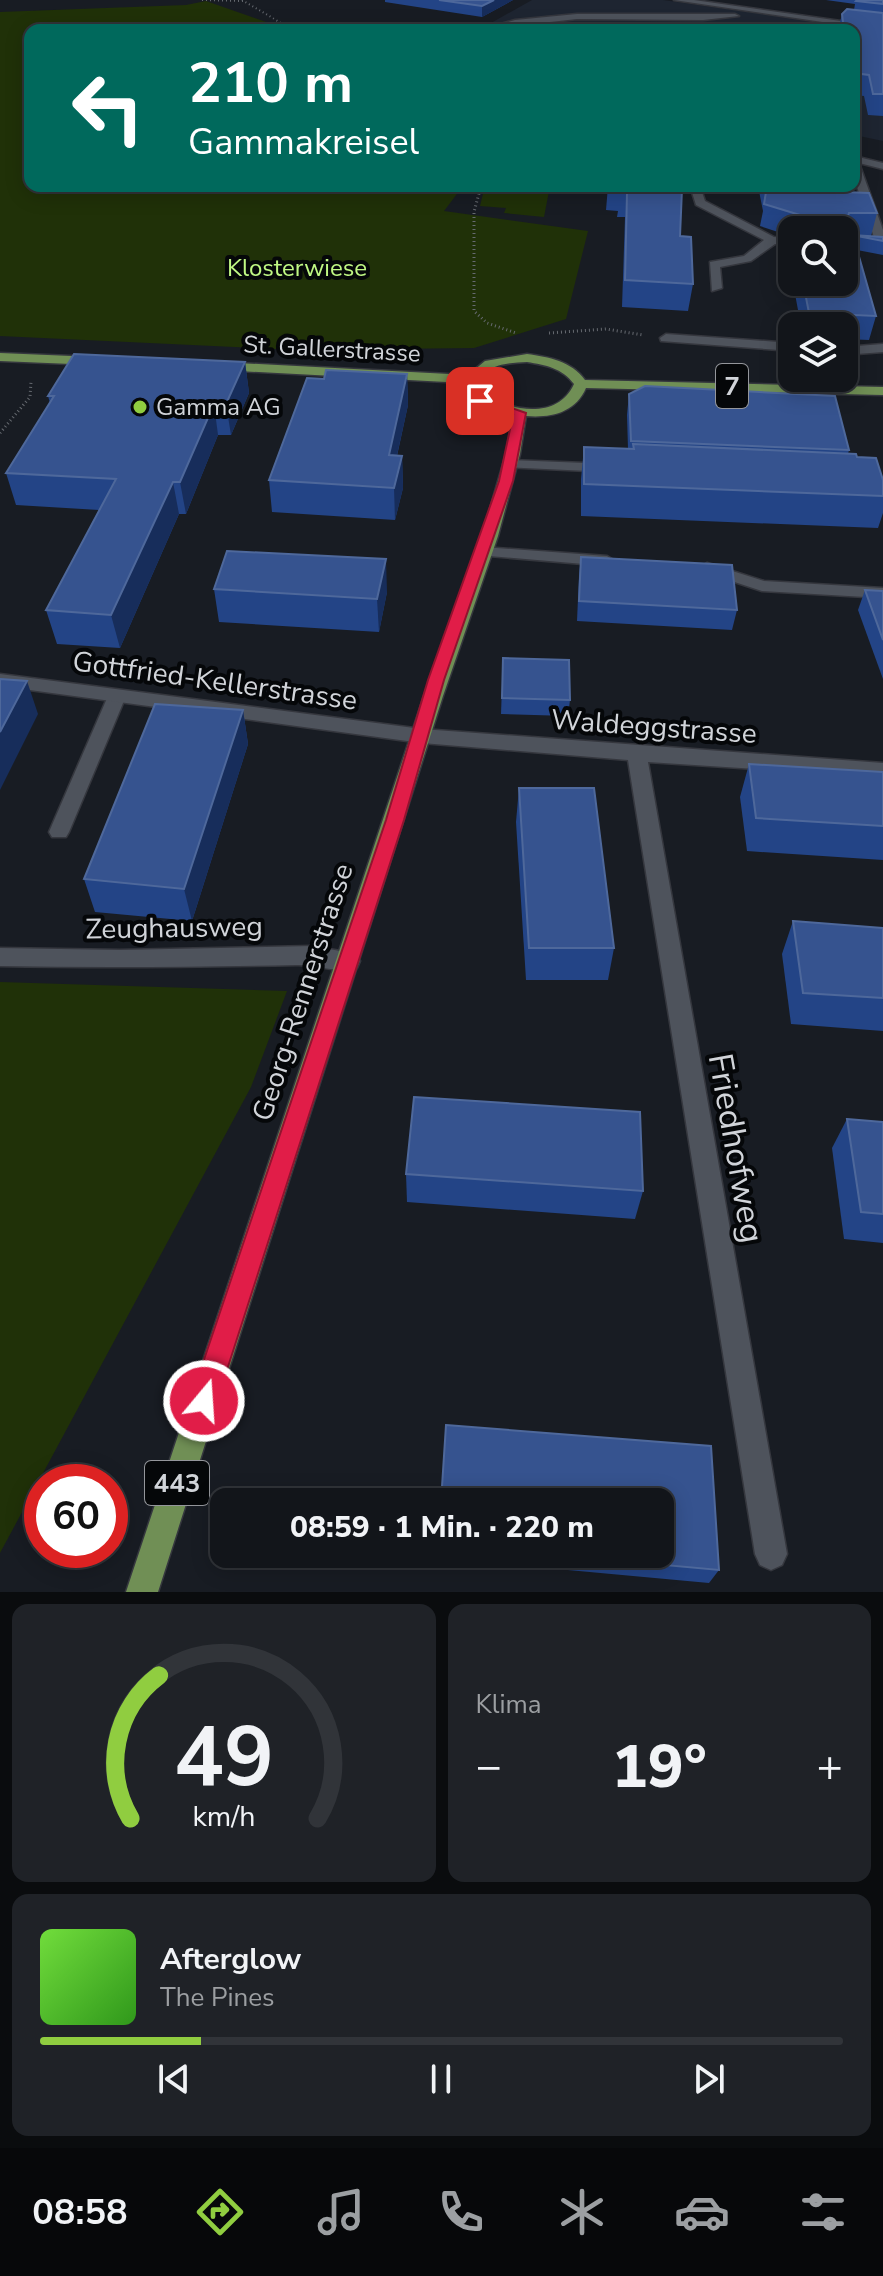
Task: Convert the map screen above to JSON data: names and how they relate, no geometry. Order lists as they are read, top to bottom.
{
  "streets": {
    "main road": [
      "St. Gallerstrasse",
      "7",
      "Georg-Rennerstrasse",
      "443"
    ],
    "street": [
      "Gottfried-Kellerstrasse",
      "Waldeggstrasse",
      "Zeughausweg",
      "Friedhofweg"
    ]
  },
  "crossings": [
    ["Gottfried-Kellerstrasse", "Waldeggstrasse"],
    ["Gottfried-Kellerstrasse", "Georg-Rennerstrasse"],
    ["Waldeggstrasse", "Georg-Rennerstrasse"],
    ["Waldeggstrasse", "Friedhofweg"],
    ["Zeughausweg", "Georg-Rennerstrasse"]
  ],
  "parks": ["Klosterwiese"],
  "places": ["Gamma AG"],
  "page": {
    "turn": ["210 m", "Gammakreisel"],
    "limit": "60",
    "trip": "08:59 · 1 Min. · 220 m",
    "tile": "Klima",
    "heat": ["−", "19°", "+"],
    "song": ["Afterglow", "The Pines"],
    "tabs": "08:58",
    "gauge": ["49", "km/h"]
  }
}
